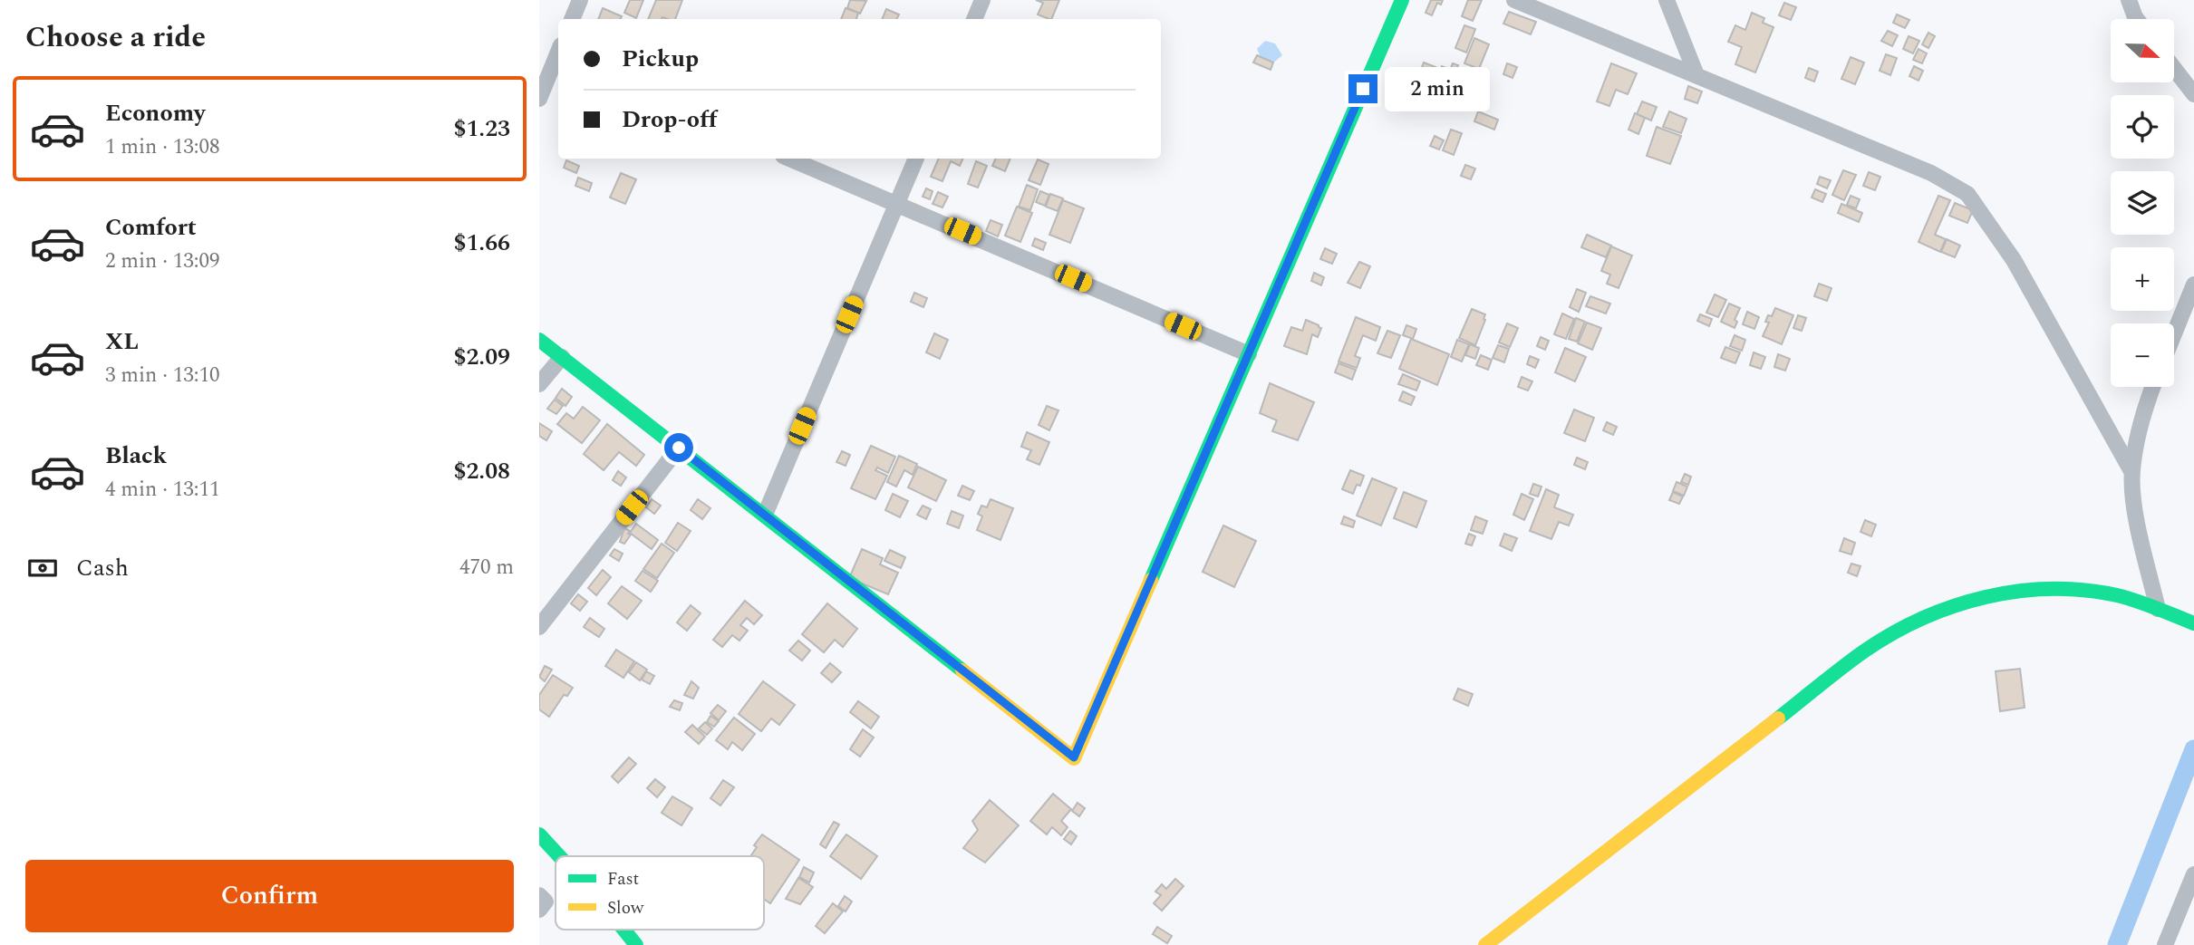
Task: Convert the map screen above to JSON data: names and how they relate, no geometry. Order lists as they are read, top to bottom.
{
  "legend": ["Fast", "Slow"],
  "north": "right",
  "page": {
    "heading": "Choose a ride",
    "map_buttons": ["+", "−"],
    "banner": ["Pickup", "Drop-off"],
    "bubble": "2 min",
    "list": [
      {
        "name": "Economy",
        "note": "1 min · 13:08",
        "value": "$1.23"
      },
      {
        "name": "Comfort",
        "note": "2 min · 13:09",
        "value": "$1.66"
      },
      {
        "name": "XL",
        "note": "3 min · 13:10",
        "value": "$2.09"
      },
      {
        "name": "Black",
        "note": "4 min · 13:11",
        "value": "$2.08"
      }
    ],
    "pay": ["Cash", "470 m"],
    "buttons": "Confirm"
  }
}
